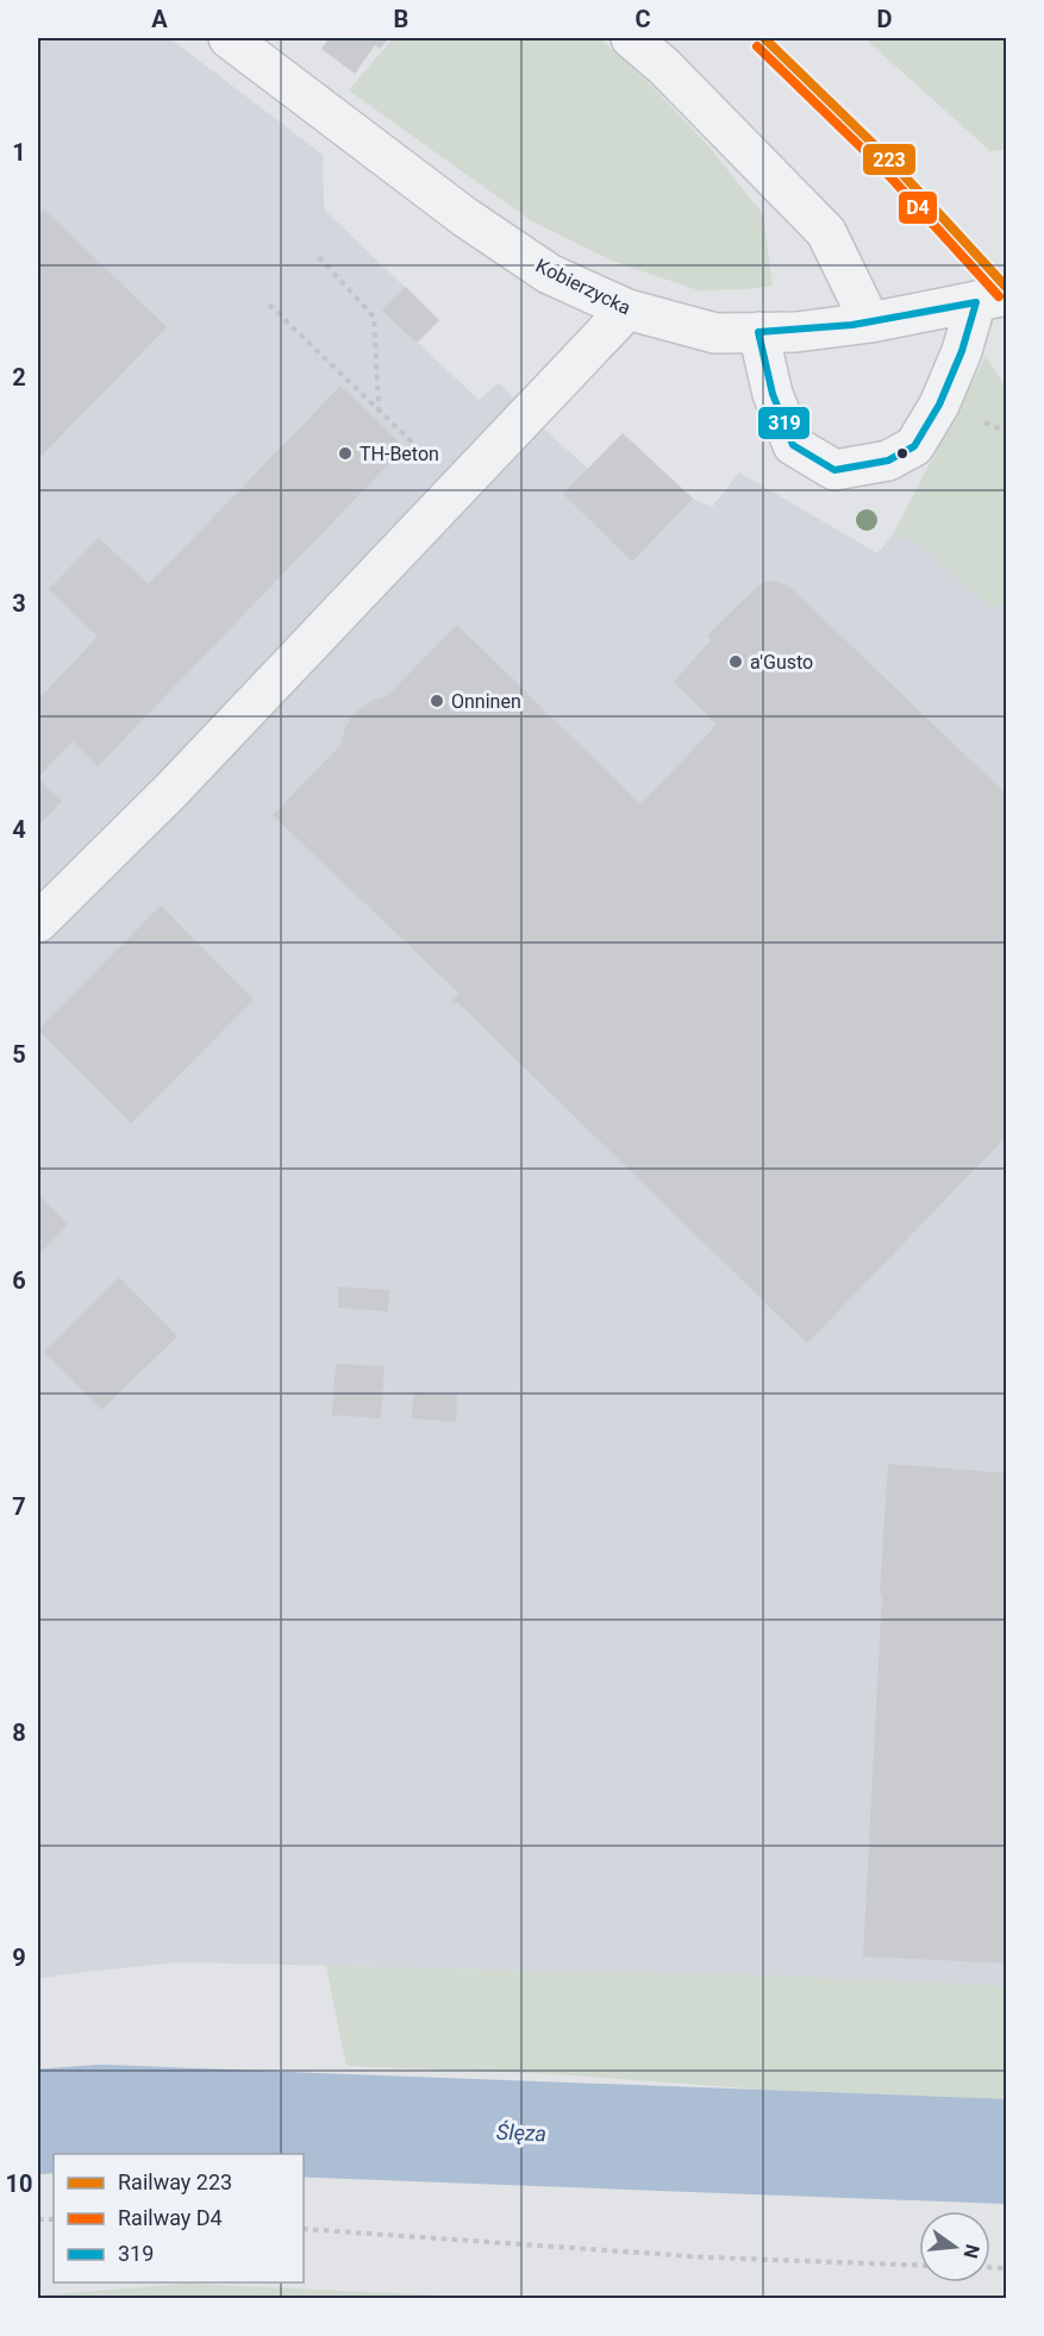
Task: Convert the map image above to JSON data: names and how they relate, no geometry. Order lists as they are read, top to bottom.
{
  "streets": {
    "street": ["Kobierzycka"]
  },
  "water": ["Ślęza"],
  "places": ["TH-Beton", "a'Gusto", "Onninen"],
  "lines": ["rail line 223", "rail line D4", "transit line 319"],
  "legend": ["Railway 223", "Railway D4", "319"],
  "north": "right",
  "grid": {
    "columns": [
      "A",
      "B",
      "C",
      "D"
    ],
    "rows": [
      "1",
      "2",
      "3",
      "4",
      "5",
      "6",
      "7",
      "8",
      "9",
      "10"
    ]
  }
}
